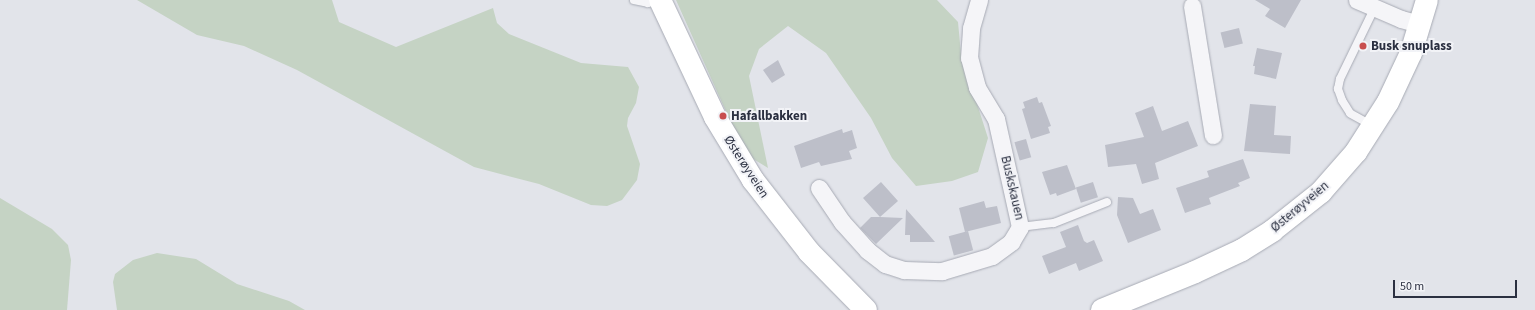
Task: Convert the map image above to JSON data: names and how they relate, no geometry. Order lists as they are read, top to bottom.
{
  "streets": {
    "main road": ["Østerøyveien"],
    "street": ["Buskskauen"]
  },
  "places": ["Busk snuplass", "Hafallbakken"],
  "scale_bar": "50 m"
}
